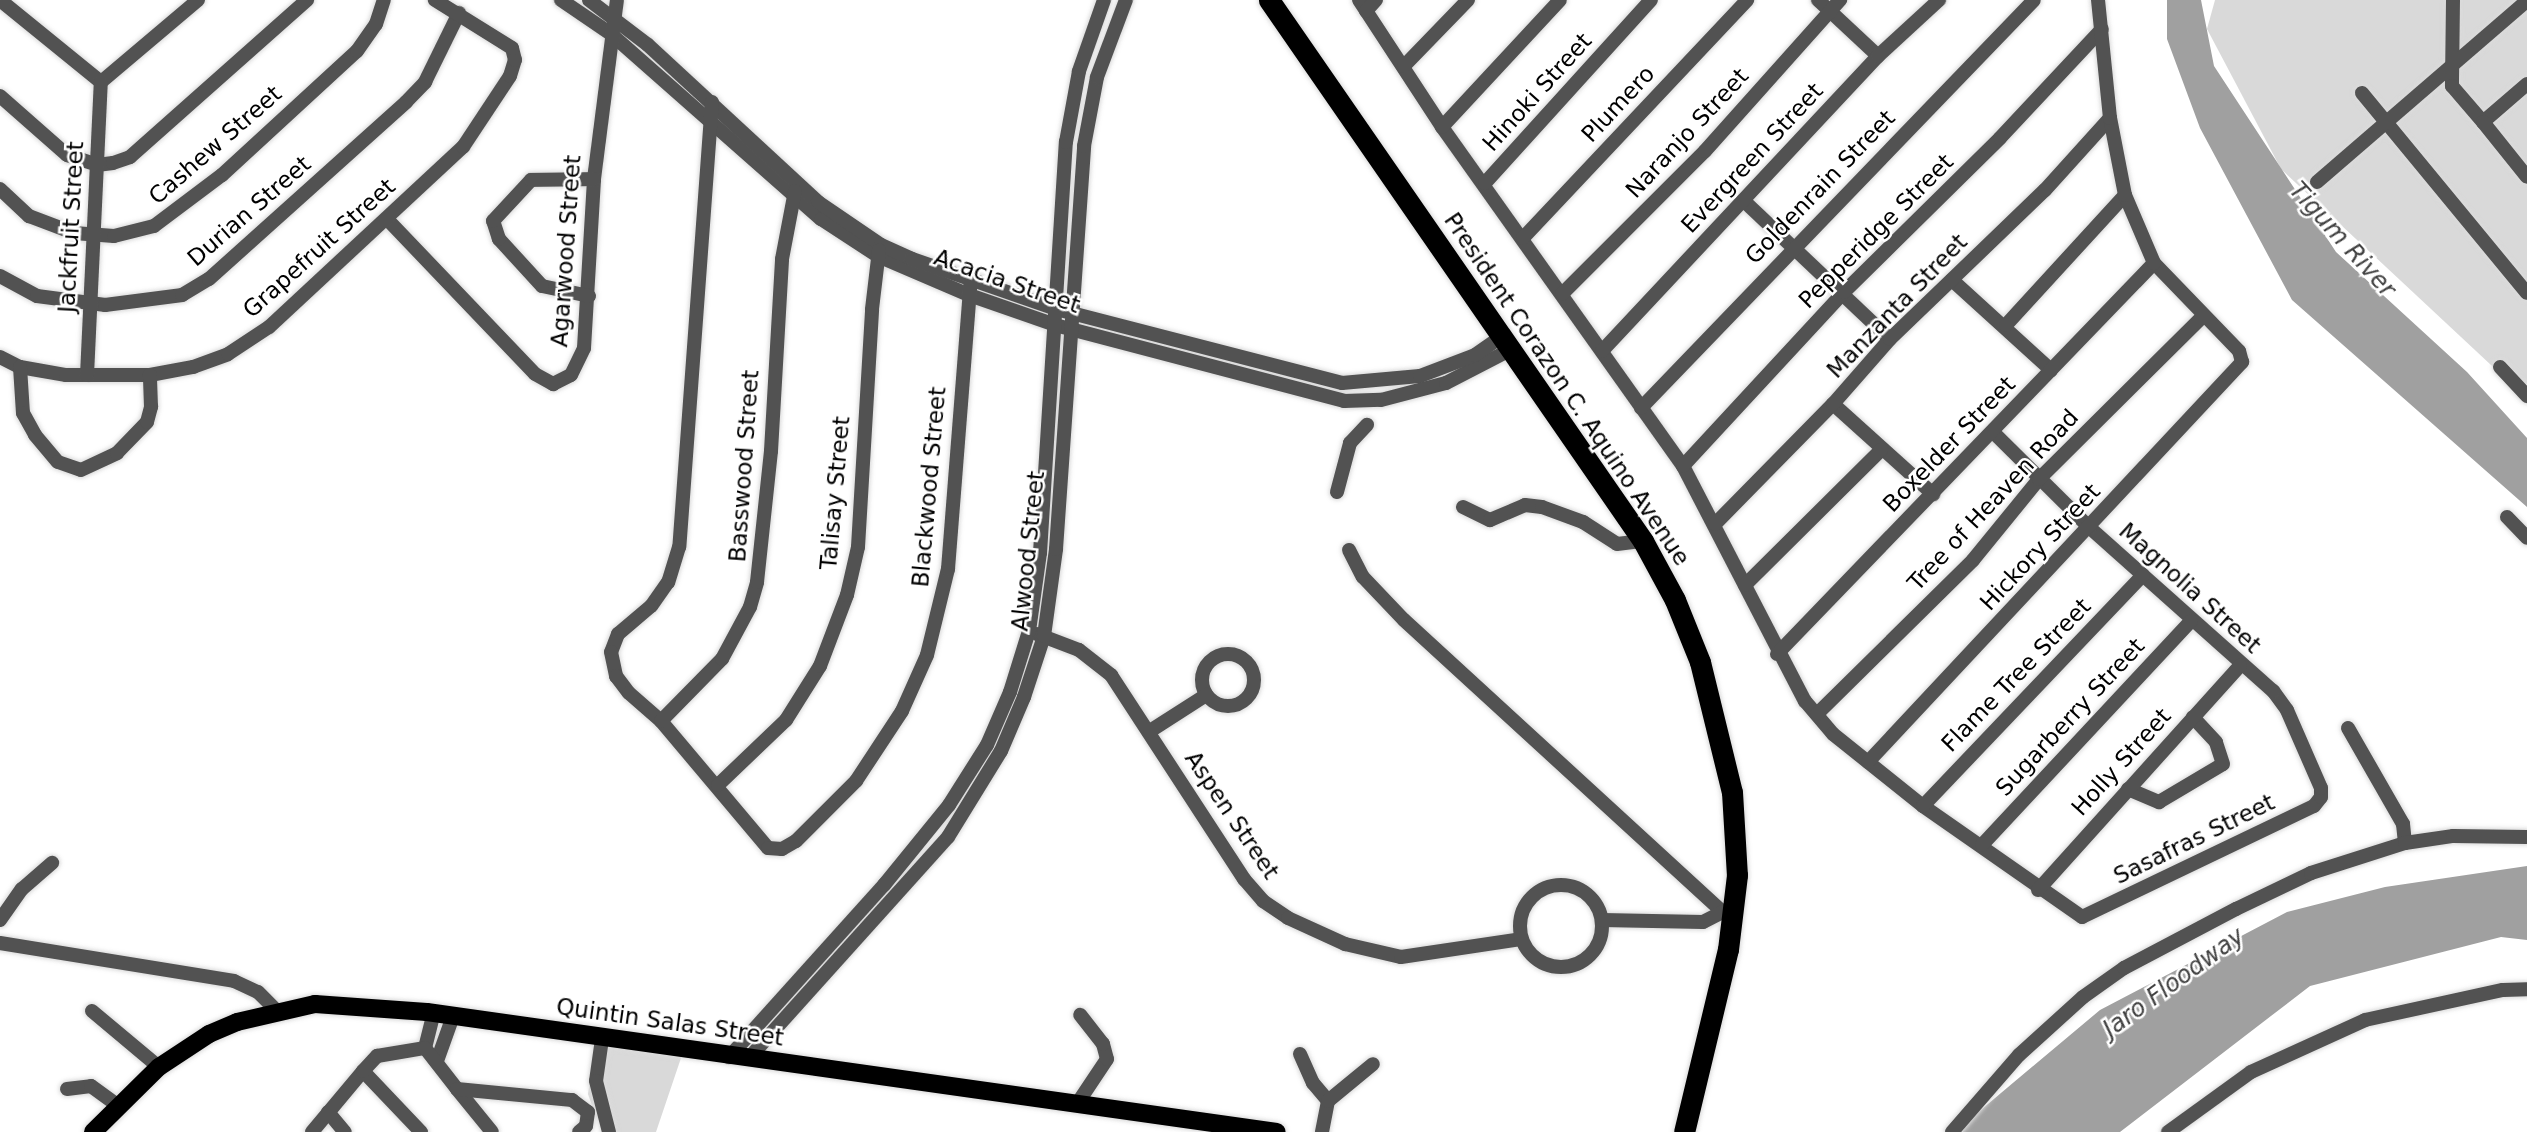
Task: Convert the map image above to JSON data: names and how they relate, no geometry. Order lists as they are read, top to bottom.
{
  "streets": {
    "highway": ["President Corazon C. Aquino Avenue"],
    "main road": ["Quintin Salas Street"],
    "street": [
      "Hinoki Street",
      "Plumero",
      "Naranjo Street",
      "Cashew Street",
      "Evergreen Street",
      "Goldenrain Street",
      "Durian Street",
      "Jackfruit Street",
      "Pepperidge Street",
      "Grapefruit Street",
      "Agarwood Street",
      "Acacia Street",
      "Manzanta Street",
      "Boxelder Street",
      "Basswood Street",
      "Blackwood Street",
      "Talisay Street",
      "Tree of Heaven Road",
      "Hickory Street",
      "Alwood Street",
      "Magnolia Street",
      "Flame Tree Street",
      "Sugarberry Street",
      "Holly Street",
      "Aspen Street",
      "Sasafras Street"
    ]
  },
  "crossings": [
    ["Cashew Street", "Jackfruit Street"],
    ["Durian Street", "Jackfruit Street"],
    ["Durian Street", "Grapefruit Street"],
    ["Jackfruit Street", "Grapefruit Street"],
    ["Grapefruit Street", "Agarwood Street"],
    ["Agarwood Street", "Acacia Street"],
    ["Acacia Street", "President Corazon C. Aquino Avenue"],
    ["Acacia Street", "Basswood Street"],
    ["Acacia Street", "Blackwood Street"],
    ["Acacia Street", "Talisay Street"],
    ["Acacia Street", "Alwood Street"],
    ["Boxelder Street", "Magnolia Street"],
    ["Blackwood Street", "Talisay Street"],
    ["Tree of Heaven Road", "Hickory Street"],
    ["Tree of Heaven Road", "Magnolia Street"],
    ["Hickory Street", "Magnolia Street"],
    ["Alwood Street", "Aspen Street"],
    ["Alwood Street", "Quintin Salas Street"],
    ["Magnolia Street", "Flame Tree Street"],
    ["Magnolia Street", "Sugarberry Street"],
    ["Magnolia Street", "Holly Street"],
    ["Magnolia Street", "Sasafras Street"],
    ["Holly Street", "Sasafras Street"]
  ],
  "water": ["Tigum River", "Jaro Floodway"]
}
